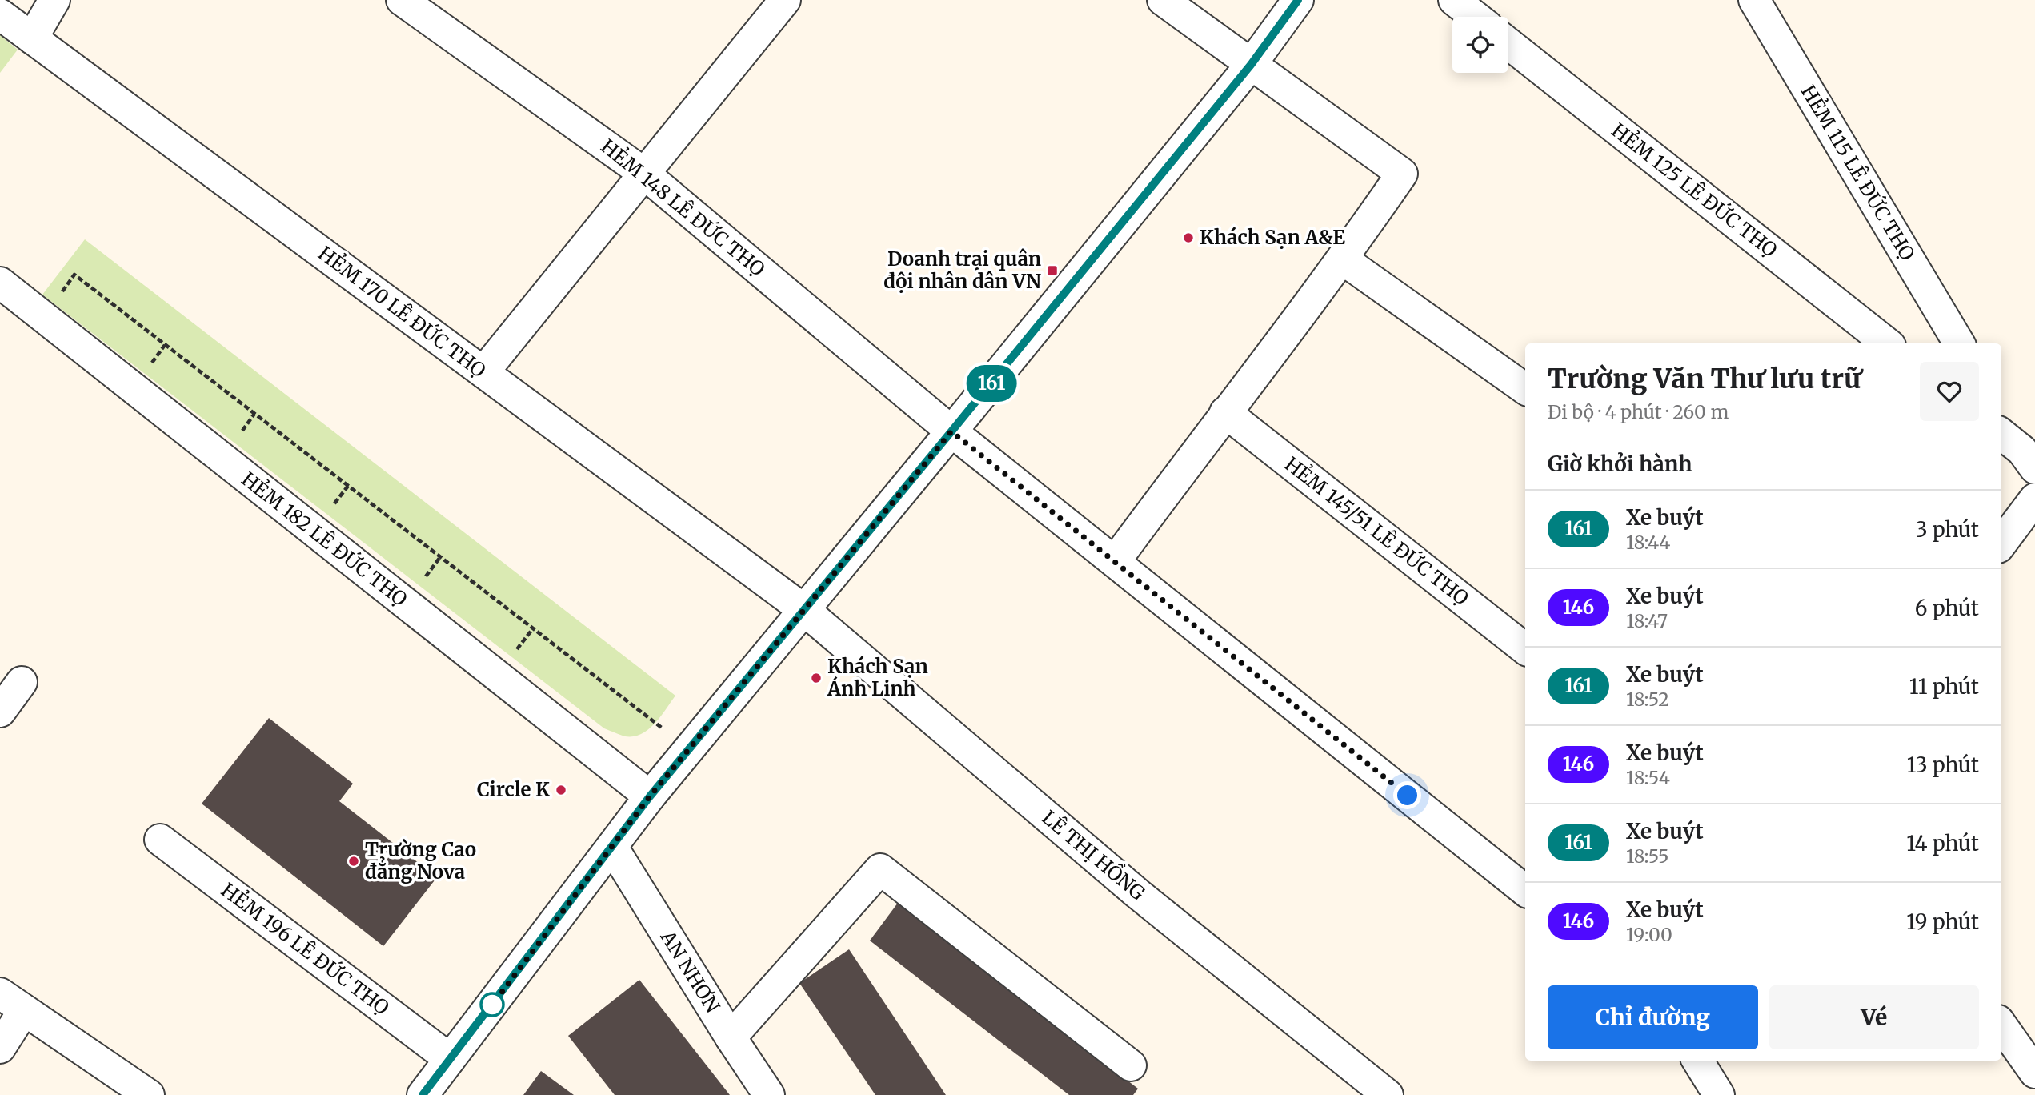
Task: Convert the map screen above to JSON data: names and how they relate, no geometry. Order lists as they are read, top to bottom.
{
  "streets": {
    "street": [
      "HẺM 115 LÊ ĐỨC THỌ",
      "HẺM 125 LÊ ĐỨC THỌ",
      "HẺM 148 LÊ ĐỨC THỌ",
      "HẺM 170 LÊ ĐỨC THỌ",
      "HẺM 145/51 LÊ ĐỨC THỌ",
      "HẺM 182 LÊ ĐỨC THỌ",
      "LÊ THỊ HỒNG",
      "HẺM 196 LÊ ĐỨC THỌ",
      "AN NHƠN"
    ]
  },
  "crossings": [
    ["HẺM 170 LÊ ĐỨC THỌ", "LÊ THỊ HỒNG"]
  ],
  "places": {
    "other": [
      "Khách Sạn A&E",
      "Khách Sạn Ánh Linh",
      "Circle K",
      "Trường Cao đẳng Nova"
    ],
    "transit": ["Doanh trại quân đội nhân dân VN"]
  },
  "lines": ["bus line 161"],
  "page": {
    "on_map": "161",
    "heading": [
      ["Trường Văn Thư lưu trữ", "Đi bộ · 4 phút · 260 m"],
      "Giờ khởi hành"
    ],
    "list": [
      {
        "mark": "161",
        "name": "Xe buýt",
        "note": "18:44",
        "value": "3 phút"
      },
      {
        "mark": "146",
        "name": "Xe buýt",
        "note": "18:47",
        "value": "6 phút"
      },
      {
        "mark": "161",
        "name": "Xe buýt",
        "note": "18:52",
        "value": "11 phút"
      },
      {
        "mark": "146",
        "name": "Xe buýt",
        "note": "18:54",
        "value": "13 phút"
      },
      {
        "mark": "161",
        "name": "Xe buýt",
        "note": "18:55",
        "value": "14 phút"
      },
      {
        "mark": "146",
        "name": "Xe buýt",
        "note": "19:00",
        "value": "19 phút"
      }
    ],
    "buttons": ["Chỉ đường", "Vé"]
  }
}
